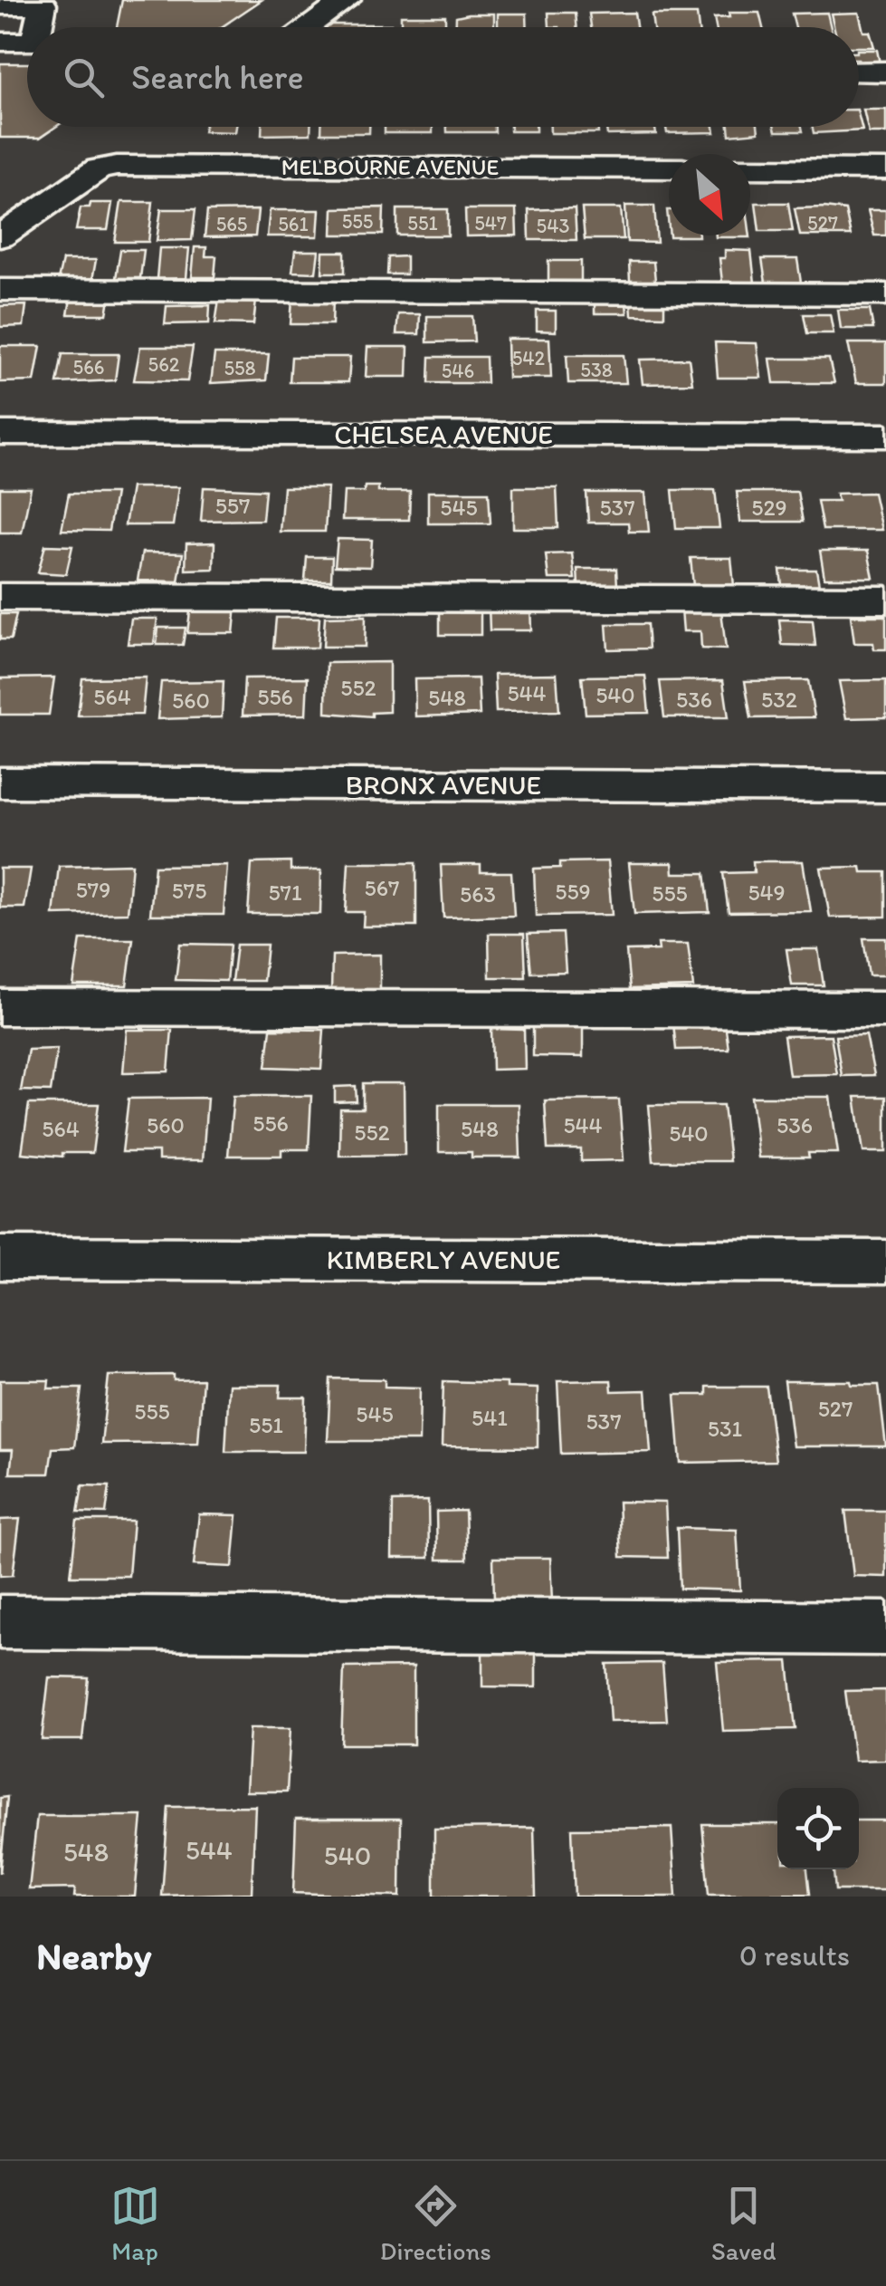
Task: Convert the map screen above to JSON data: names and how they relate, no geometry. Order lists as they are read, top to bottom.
{
  "streets": {
    "street": [
      "MELBOURNE AVENUE",
      "CHELSEA AVENUE",
      "BRONX AVENUE",
      "KIMBERLY AVENUE"
    ]
  },
  "house_numbers": [
    "555",
    "551",
    "547",
    "527",
    "565",
    "561",
    "543",
    "542",
    "562",
    "566",
    "558",
    "538",
    "546",
    "557",
    "545",
    "537",
    "529",
    "552",
    "544",
    "540",
    "564",
    "556",
    "548",
    "536",
    "532",
    "560",
    "567",
    "579",
    "575",
    "559",
    "571",
    "549",
    "555",
    "563",
    "556",
    "560",
    "544",
    "536",
    "564",
    "548",
    "552",
    "540",
    "527",
    "555",
    "545",
    "541",
    "537",
    "551",
    "531",
    "544",
    "548",
    "540"
  ],
  "north": "bottom right",
  "page": {
    "search": "Search here",
    "heading": ["Nearby", "0 results"],
    "nav": ["Map", "Directions", "Saved"]
  }
}
